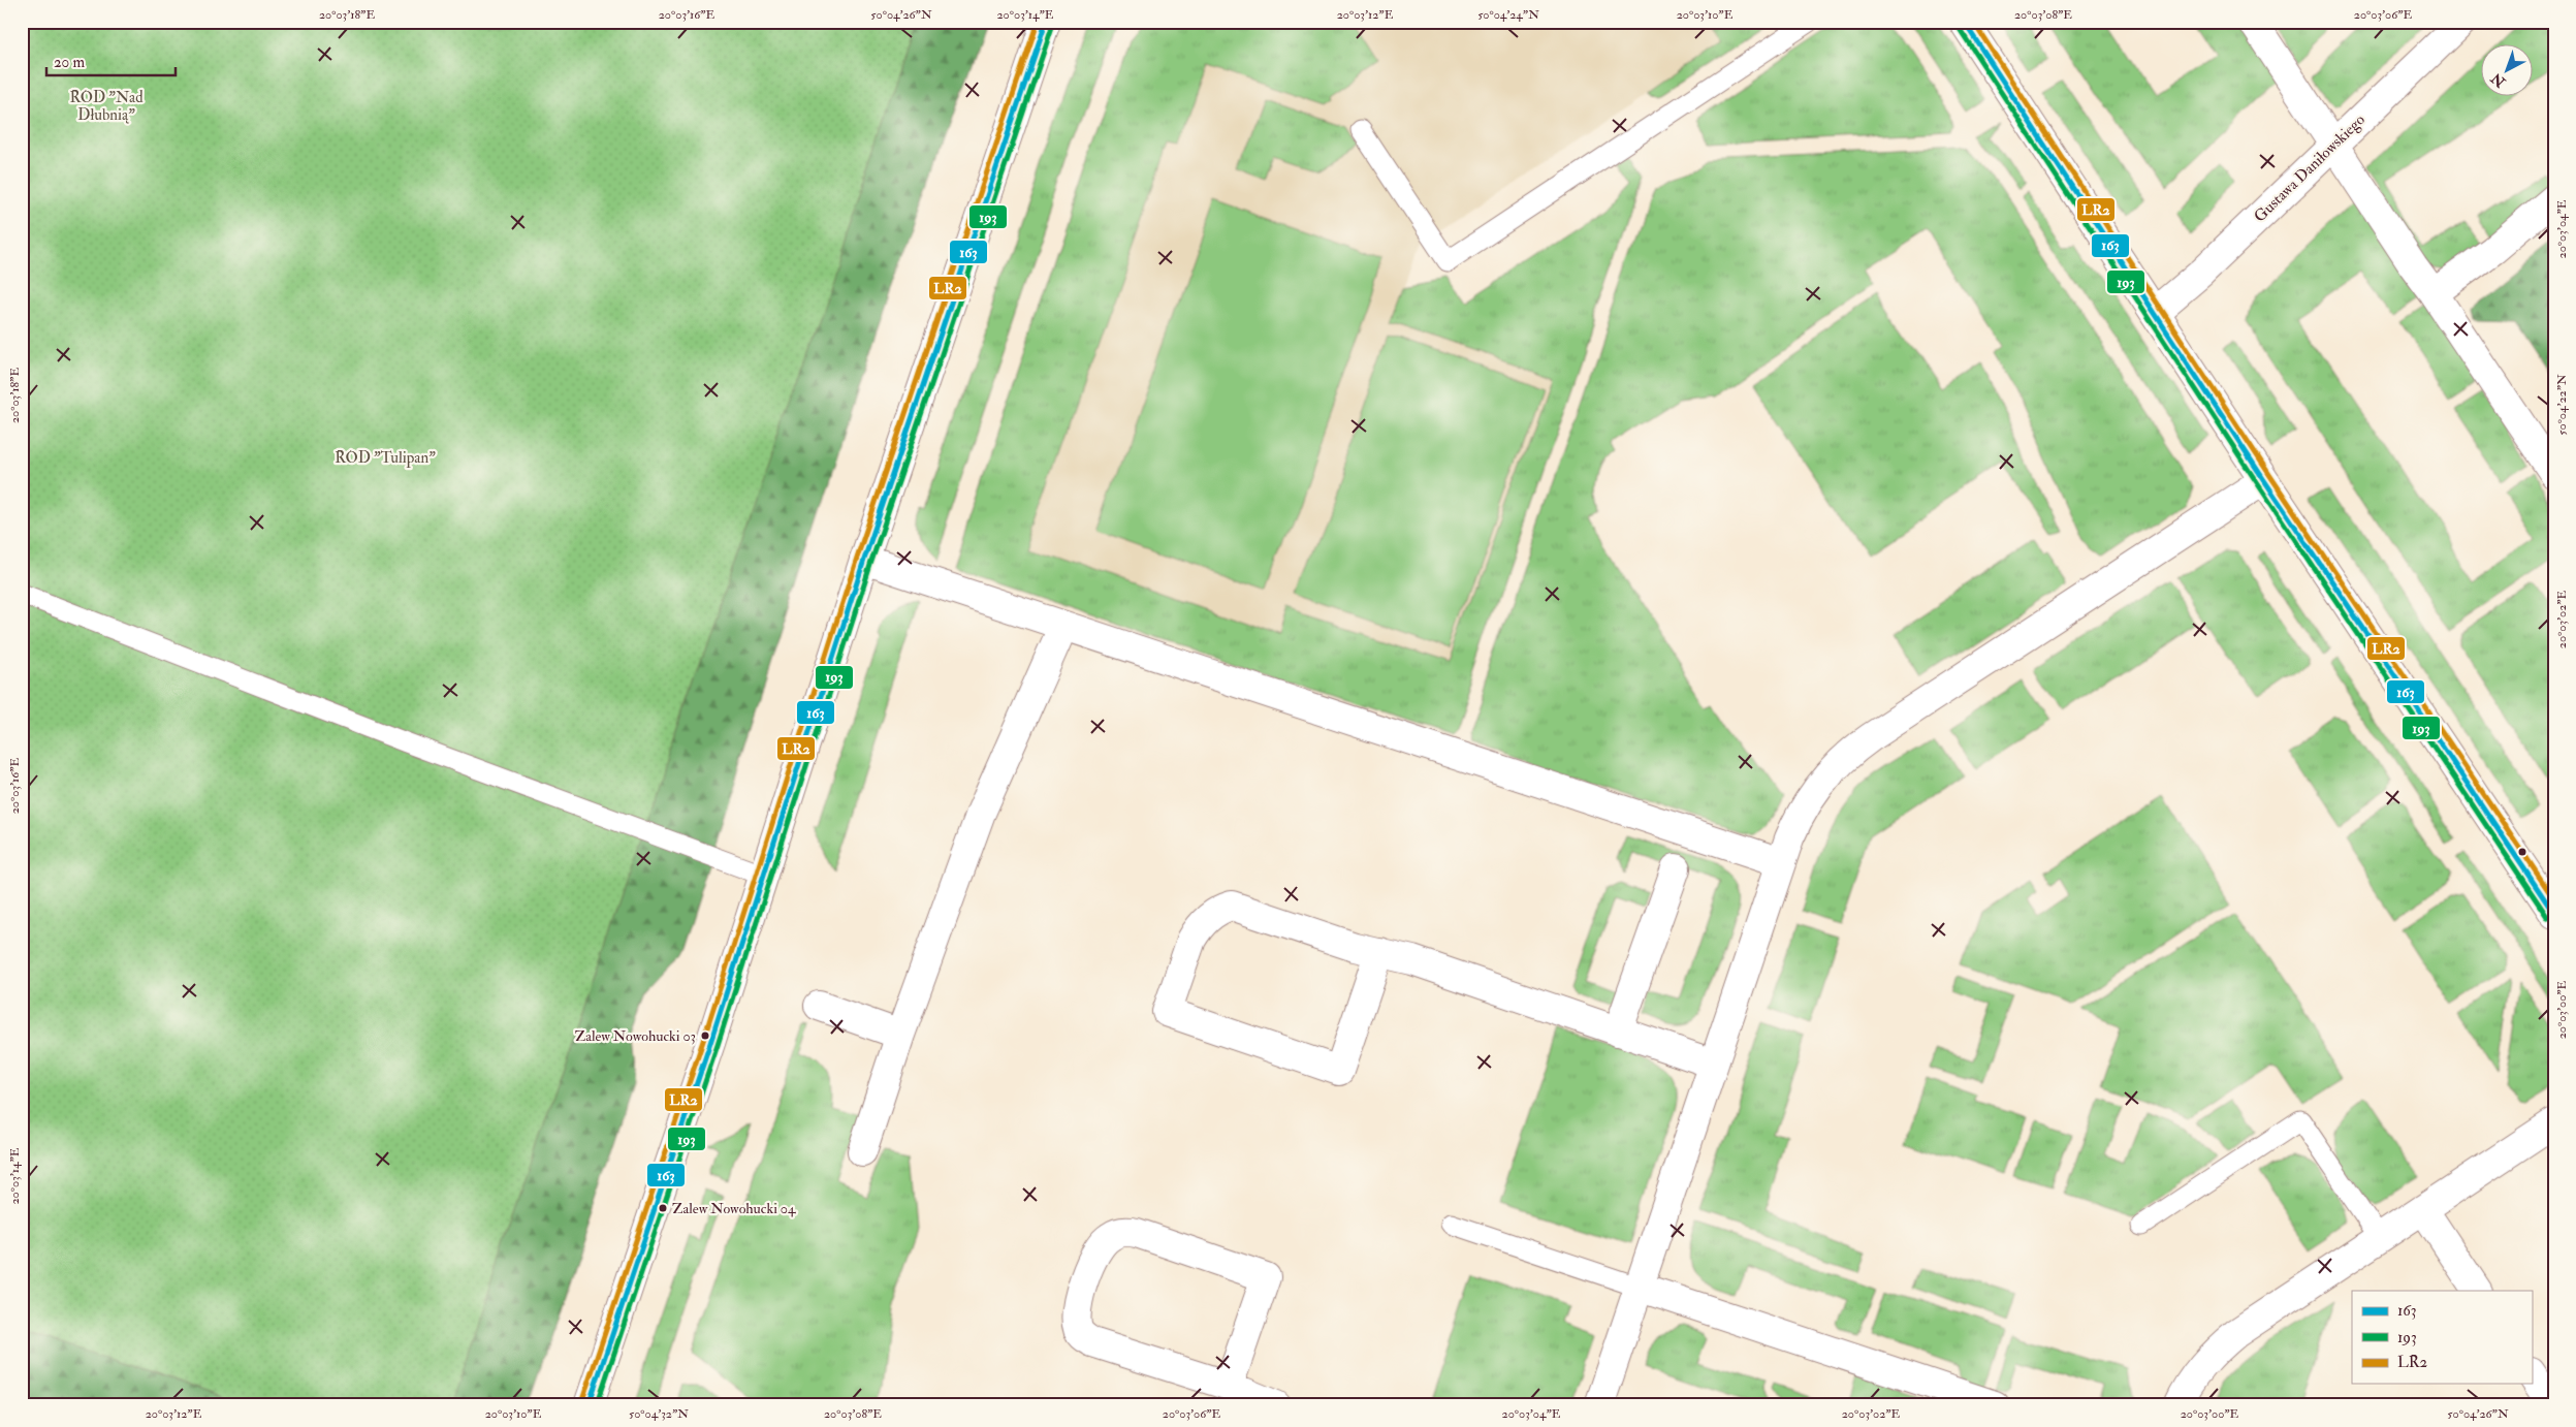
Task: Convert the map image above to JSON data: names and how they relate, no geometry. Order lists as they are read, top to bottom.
{
  "streets": {
    "street": ["Gustawa Daniłowskiego"]
  },
  "parks": ["ROD \"Nad Dłubnią\"", "ROD \"Tulipan\""],
  "places": ["Zalew Nowohucki 03", "Zalew Nowohucki 04"],
  "lines": ["transit line 163", "transit line LR2", "transit line 193"],
  "legend": ["163", "193", "LR2"],
  "scale_bar": "20 m",
  "north": "bottom left",
  "coordinates": [
    "20°03'18\"E",
    "20°03'16\"E",
    "50°04'26\"N",
    "20°03'14\"E",
    "20°03'12\"E",
    "50°04'24\"N",
    "20°03'10\"E",
    "20°03'08\"E",
    "20°03'06\"E",
    "20°03'04\"E",
    "50°04'22\"N",
    "20°03'02\"E",
    "20°03'00\"E",
    "50°04'32\"N"
  ]
}
